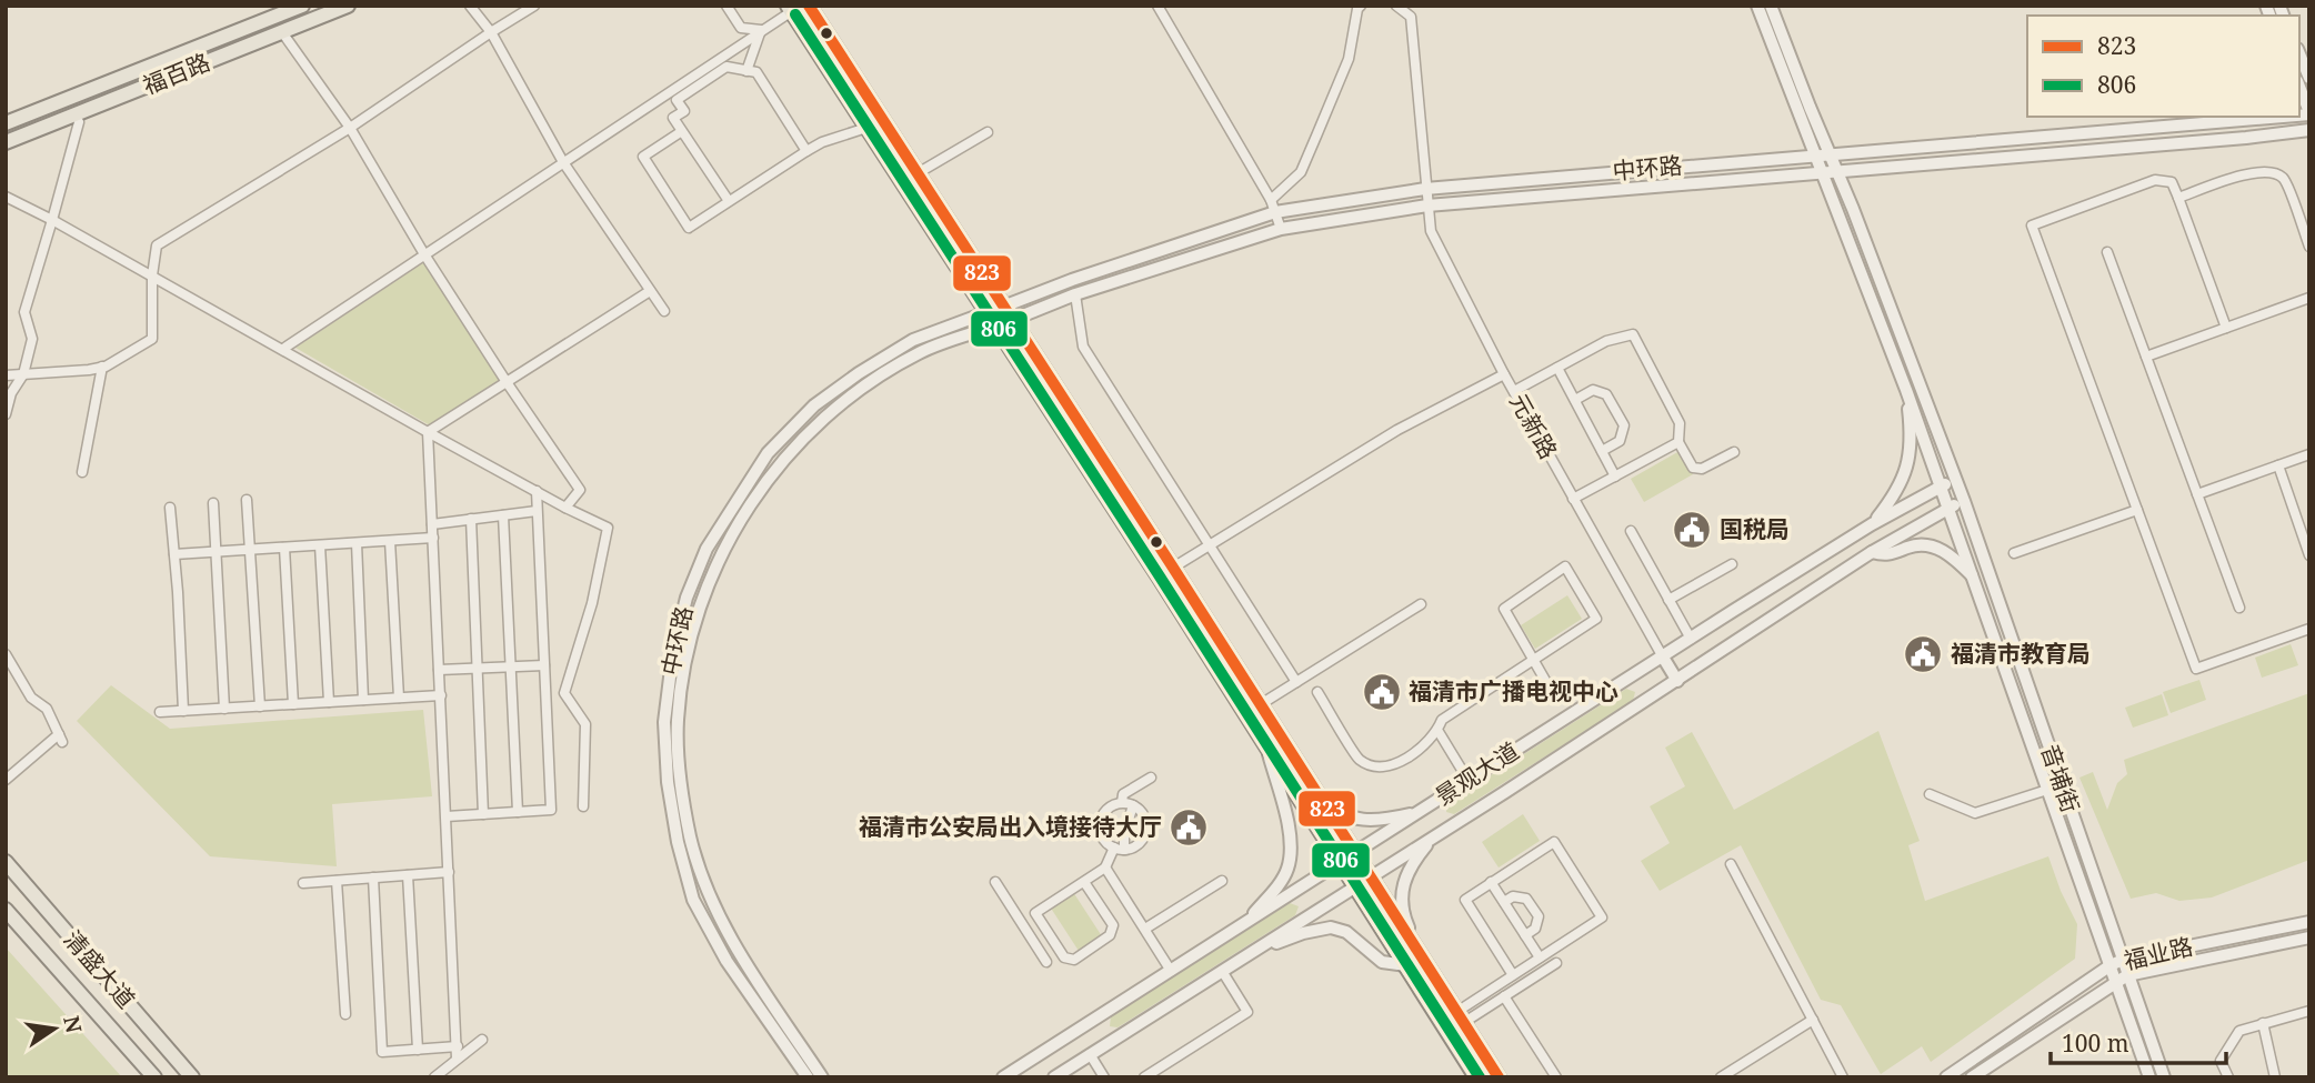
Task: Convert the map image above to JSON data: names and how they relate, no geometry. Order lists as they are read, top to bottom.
{
  "streets": {
    "main road": ["福百路", "清盛大道"],
    "street": [
      "中环路",
      "元新路",
      "景观大道",
      "音埔街",
      "福业路"
    ]
  },
  "crossings": [
    ["中环路", "元新路"],
    ["中环路", "音埔街"],
    ["元新路", "景观大道"],
    ["景观大道", "音埔街"],
    ["音埔街", "福业路"]
  ],
  "places": {
    "public building": [
      "国税局",
      "福清市教育局",
      "福清市广播电视中心",
      "福清市公安局出入境接待大厅"
    ]
  },
  "lines": ["transit line 823", "transit line 806"],
  "legend": ["823", "806"],
  "scale_bar": "100 m",
  "north": "right"
}
